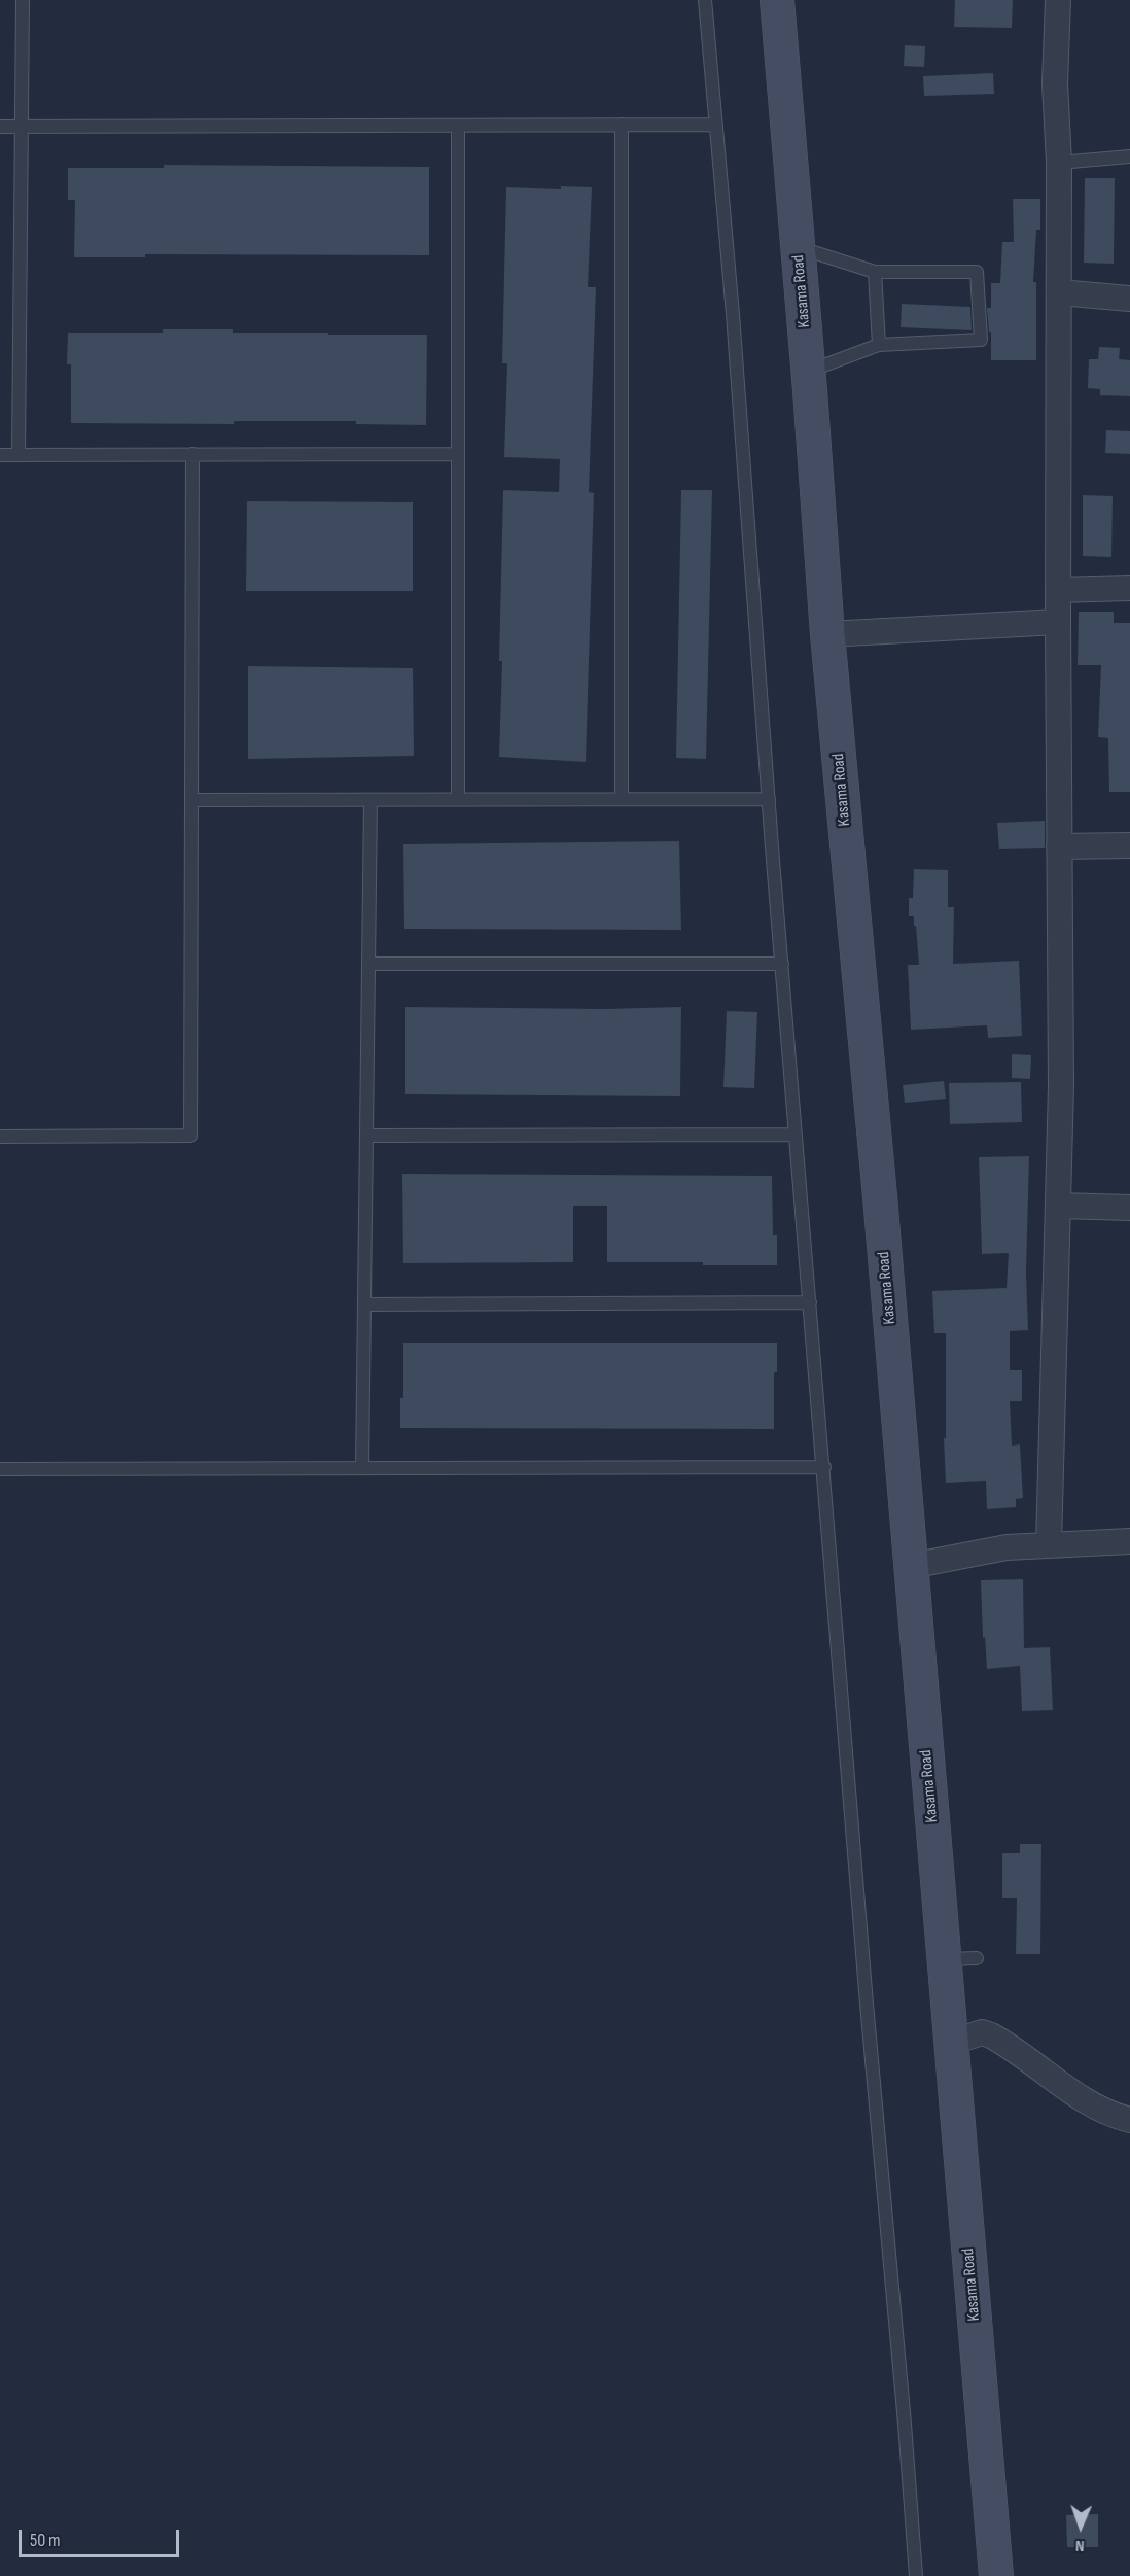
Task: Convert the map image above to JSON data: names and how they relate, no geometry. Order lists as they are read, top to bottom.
{
  "streets": {
    "street": ["Kasama Road"]
  },
  "scale_bar": "50 m",
  "north": "bottom"
}
